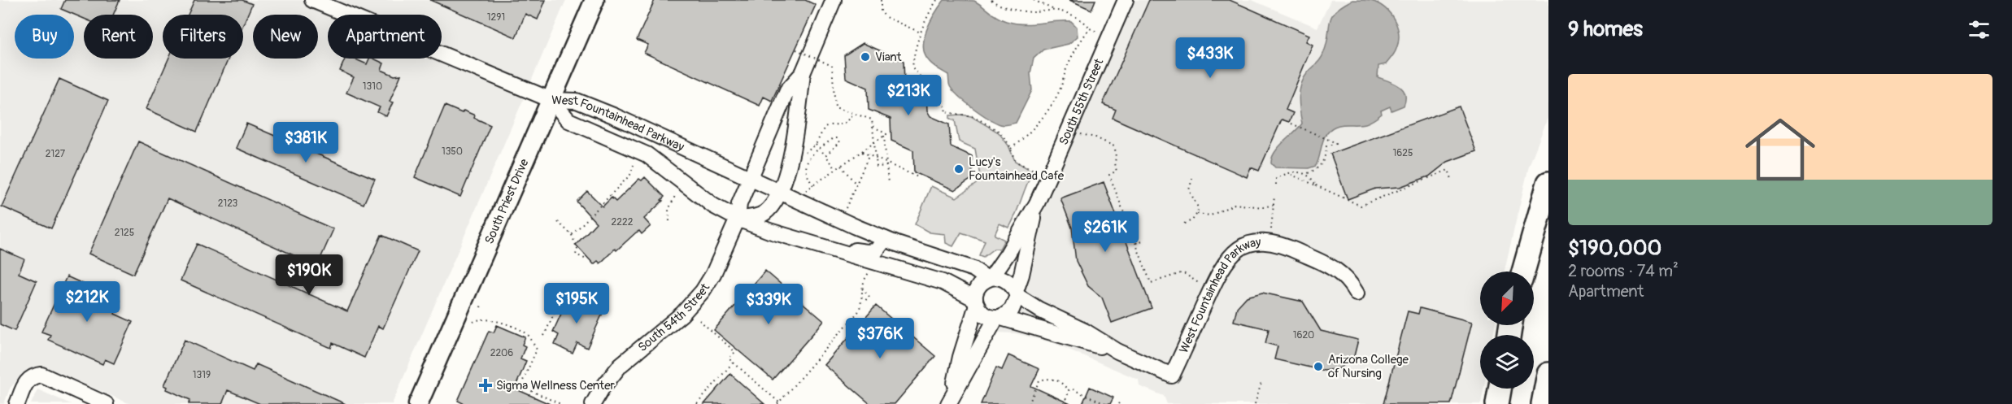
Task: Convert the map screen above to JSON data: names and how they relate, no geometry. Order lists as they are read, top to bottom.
{
  "streets": {
    "main road": ["South Priest Drive"],
    "street": ["South 55th Street", "West Fountainhead Parkway", "South 54th Street"]
  },
  "crossings": [
    ["South 55th Street", "West Fountainhead Parkway"],
    ["West Fountainhead Parkway", "South Priest Drive"],
    ["West Fountainhead Parkway", "South 54th Street"]
  ],
  "places": {
    "other": ["Viant", "Lucy's Fountainhead Cafe", "Arizona College of Nursing"],
    "health": ["Sigma Wellness Center"]
  },
  "house_numbers": [
    "1291",
    "1310",
    "1350",
    "1625",
    "2127",
    "2123",
    "2222",
    "2125",
    "1620",
    "2206",
    "1319"
  ],
  "north": "bottom left",
  "page": {
    "heading": "9 homes",
    "chip": [
      "Buy",
      "Rent",
      "Filters",
      "New",
      "Apartment"
    ],
    "price": [
      "$433K",
      "$213K",
      "$381K",
      "$261K",
      "$190K",
      "$212K",
      "$195K",
      "$339K",
      "$376K"
    ],
    "list": [
      {
        "name": "$190,000",
        "note": "2 rooms · 74 m² · Apartment"
      }
    ]
  }
}
